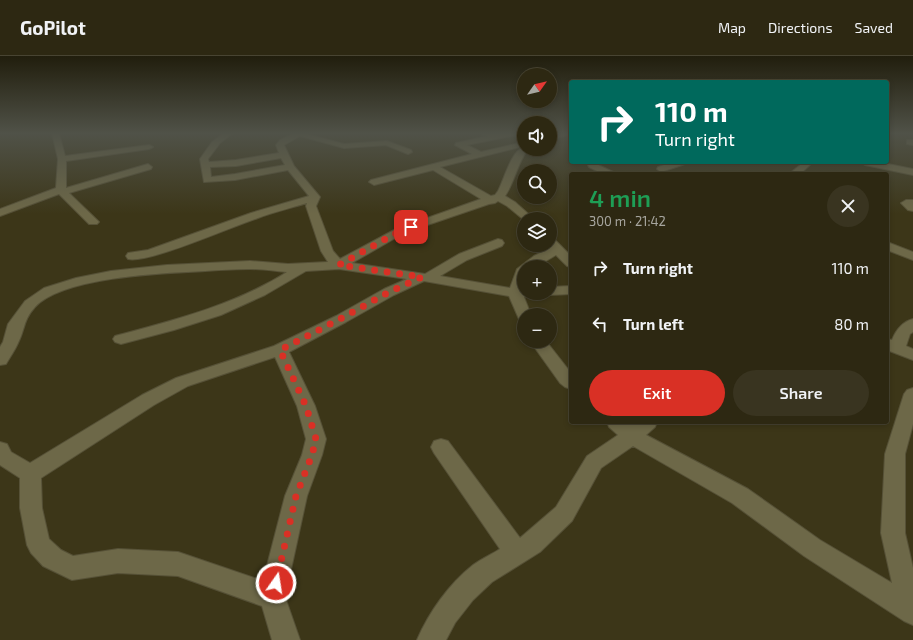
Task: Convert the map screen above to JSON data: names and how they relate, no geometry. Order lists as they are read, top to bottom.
{
  "north": "top right",
  "page": {
    "header": "GoPilot",
    "nav": ["Map", "Directions", "Saved"],
    "map_buttons": ["+", "−"],
    "turn": ["110 m", "Turn right"],
    "heading": ["4 min", "300 m · 21:42"],
    "list": [
      {
        "name": "Turn right",
        "value": "110 m"
      },
      {
        "name": "Turn left",
        "value": "80 m"
      }
    ],
    "buttons": ["Exit", "Share"]
  }
}
